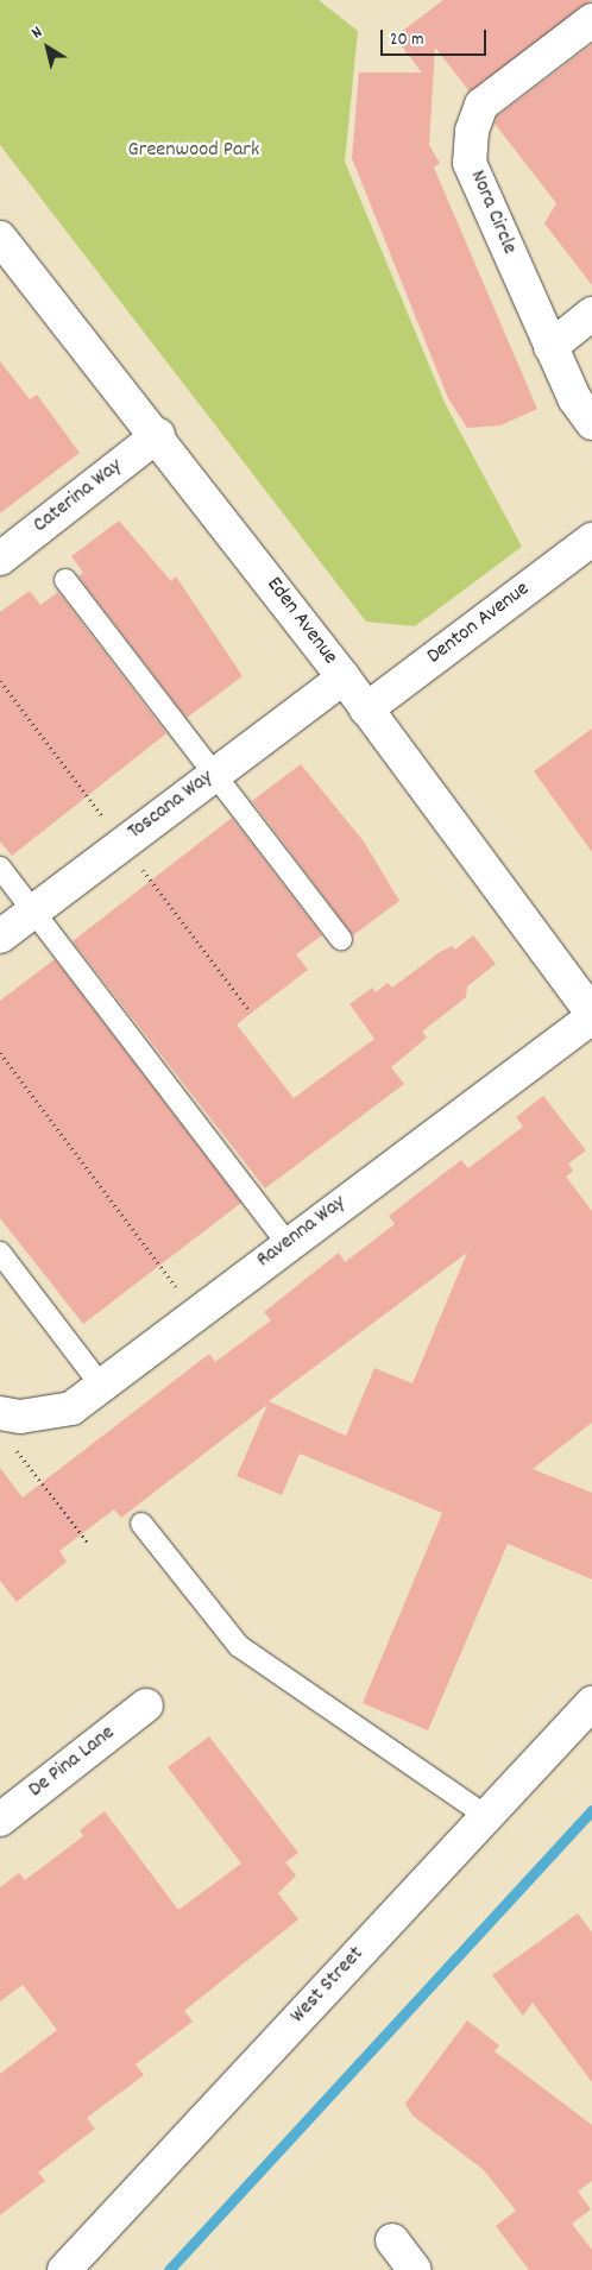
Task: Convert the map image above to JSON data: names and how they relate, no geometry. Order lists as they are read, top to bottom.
{
  "streets": {
    "street": [
      "Nora Circle",
      "Caterina Way",
      "Eden Avenue",
      "Denton Avenue",
      "Toscana Way",
      "Ravenna Way",
      "De Pina Lane",
      "West Street"
    ]
  },
  "crossings": [
    ["Caterina Way", "Eden Avenue"],
    ["Eden Avenue", "Denton Avenue"],
    ["Eden Avenue", "Toscana Way"],
    ["Eden Avenue", "Ravenna Way"]
  ],
  "parks": ["Greenwood Park"],
  "scale_bar": "20 m",
  "north": "top left"
}
